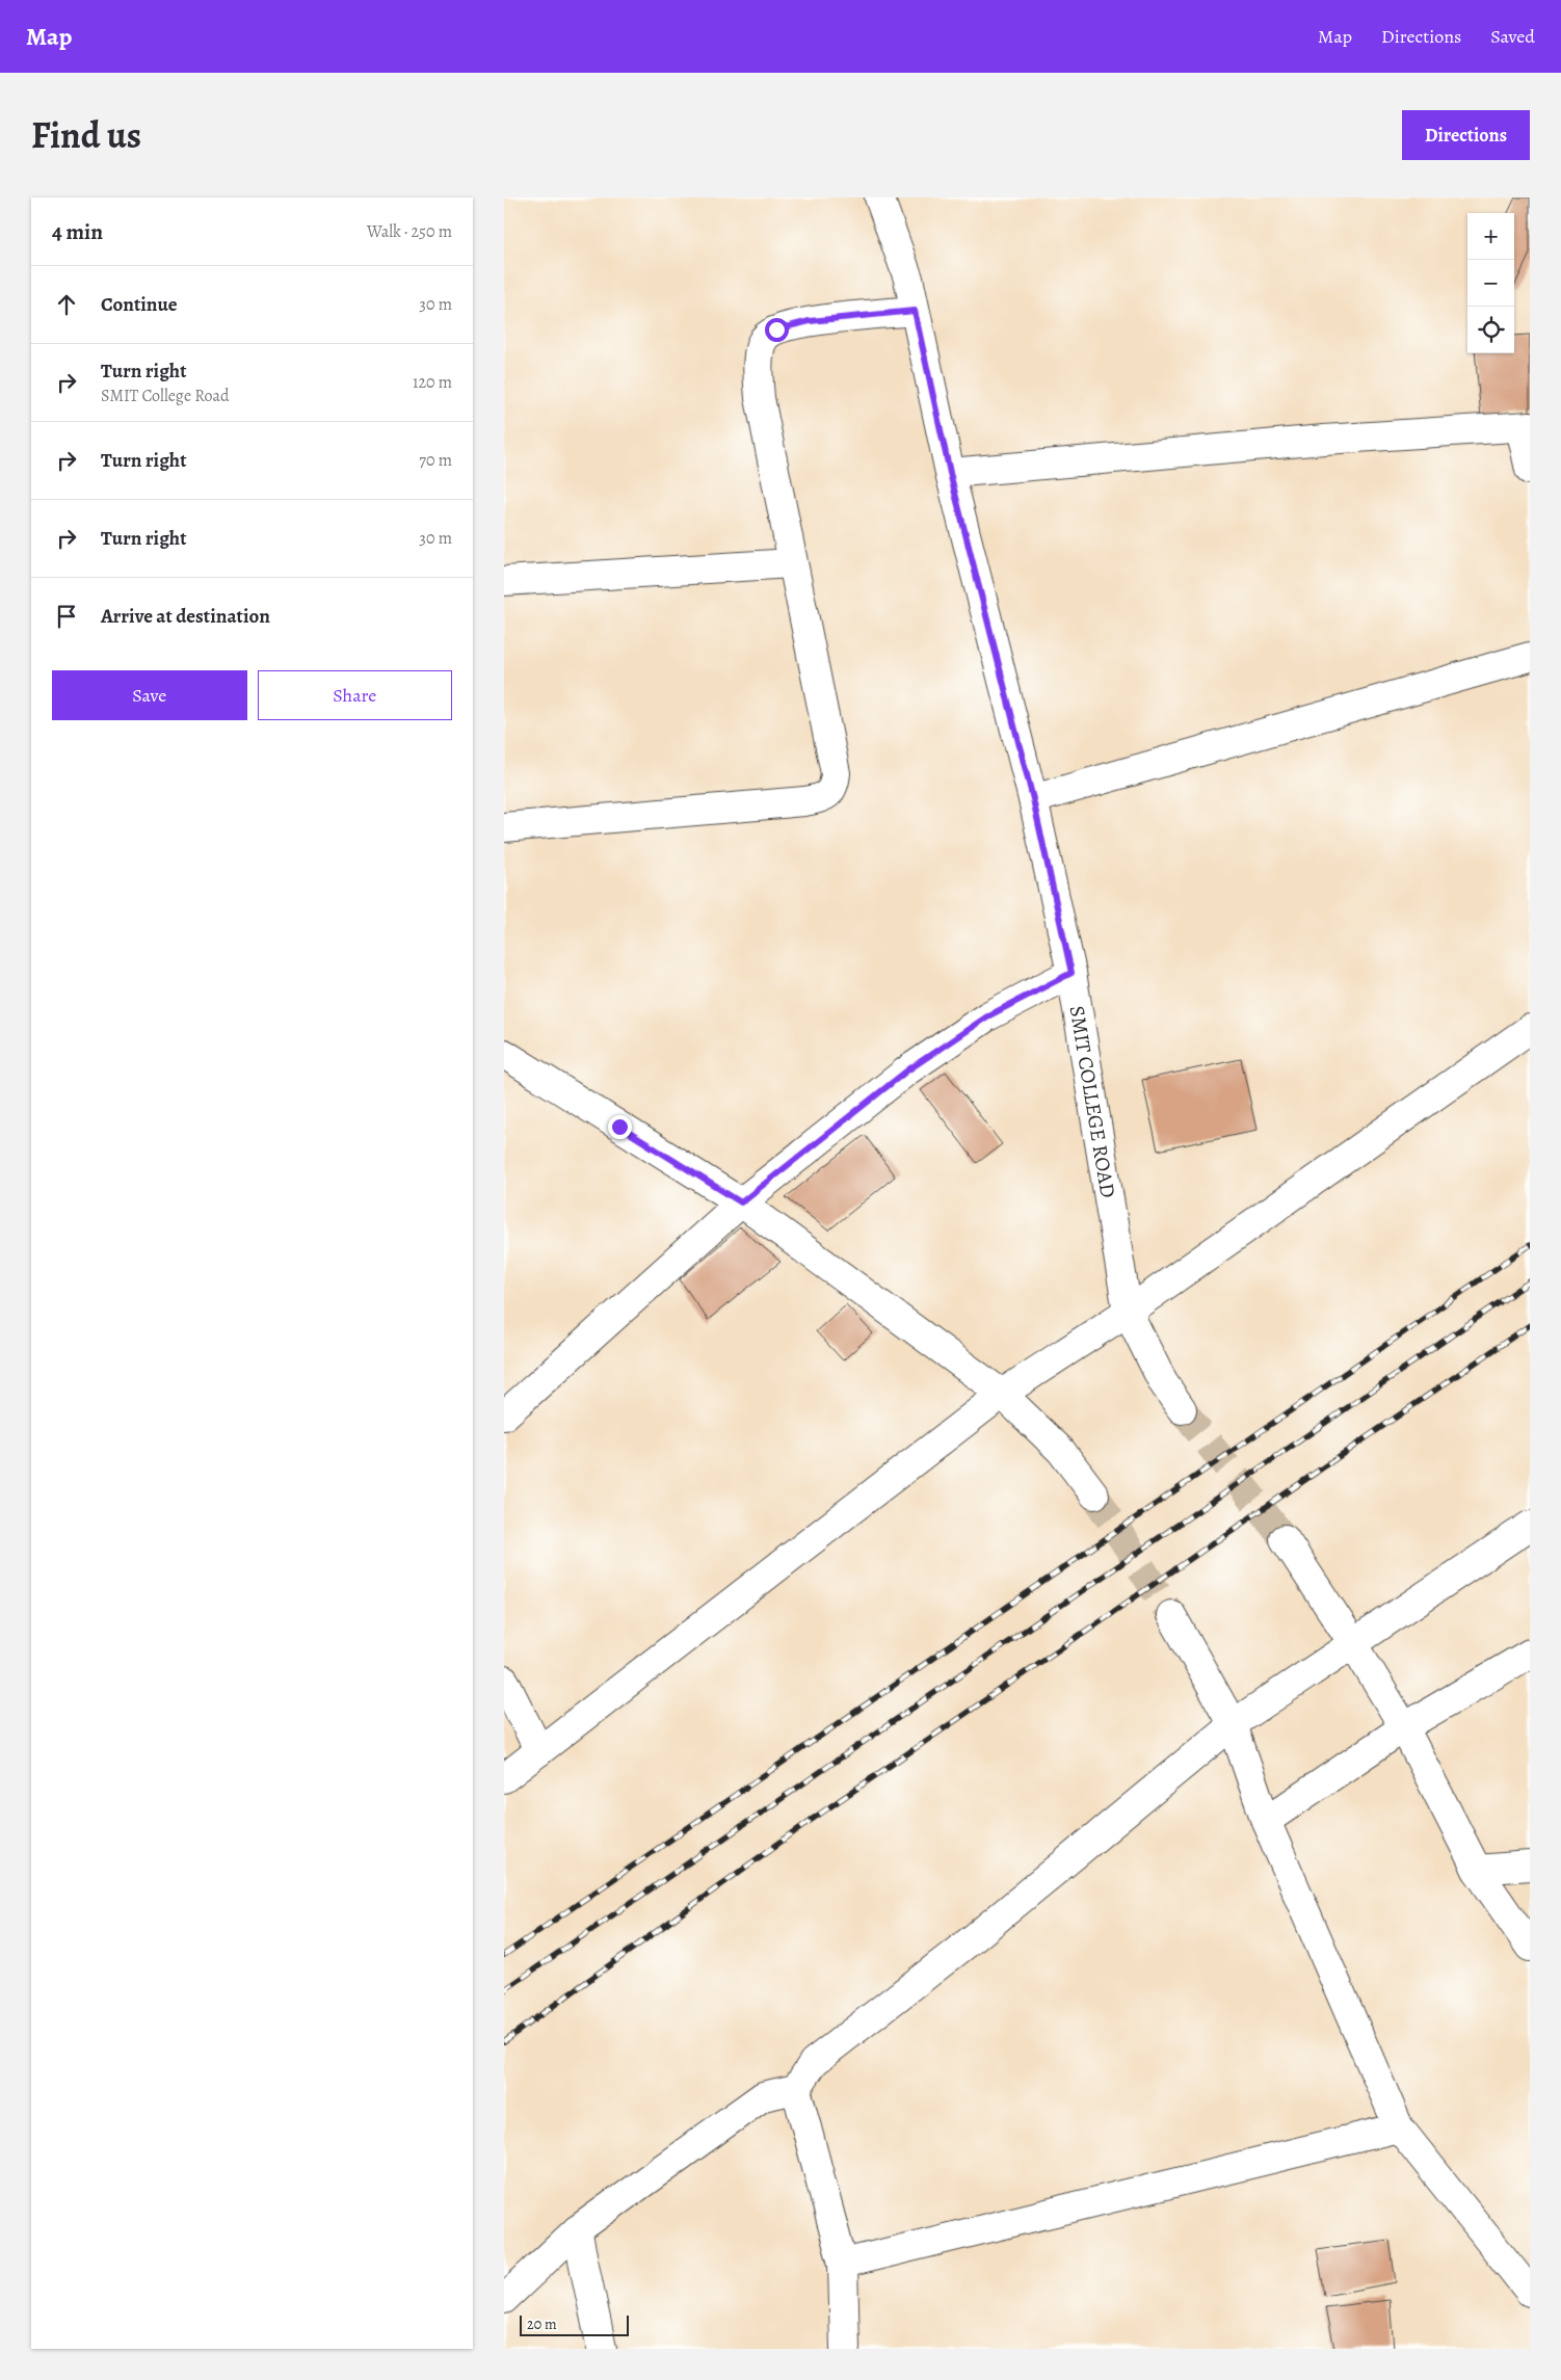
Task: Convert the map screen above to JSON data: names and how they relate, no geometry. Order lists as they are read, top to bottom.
{
  "streets": {
    "street": ["SMIT COLLEGE ROAD"]
  },
  "scale_bar": "20 m",
  "page": {
    "header": "Map",
    "nav": ["Map", "Directions", "Saved"],
    "title": "Find us",
    "buttons": [
      "Directions",
      ["Save", "Share"]
    ],
    "heading": ["4 min", "Walk · 250 m"],
    "map_buttons": ["+", "−"],
    "list": [
      ["Continue", "30 m"],
      ["Turn right", "SMIT College Road", "120 m"],
      ["Turn right", "70 m"],
      ["Turn right", "30 m"],
      "Arrive at destination"
    ],
    "scale": "20 m"
  }
}
